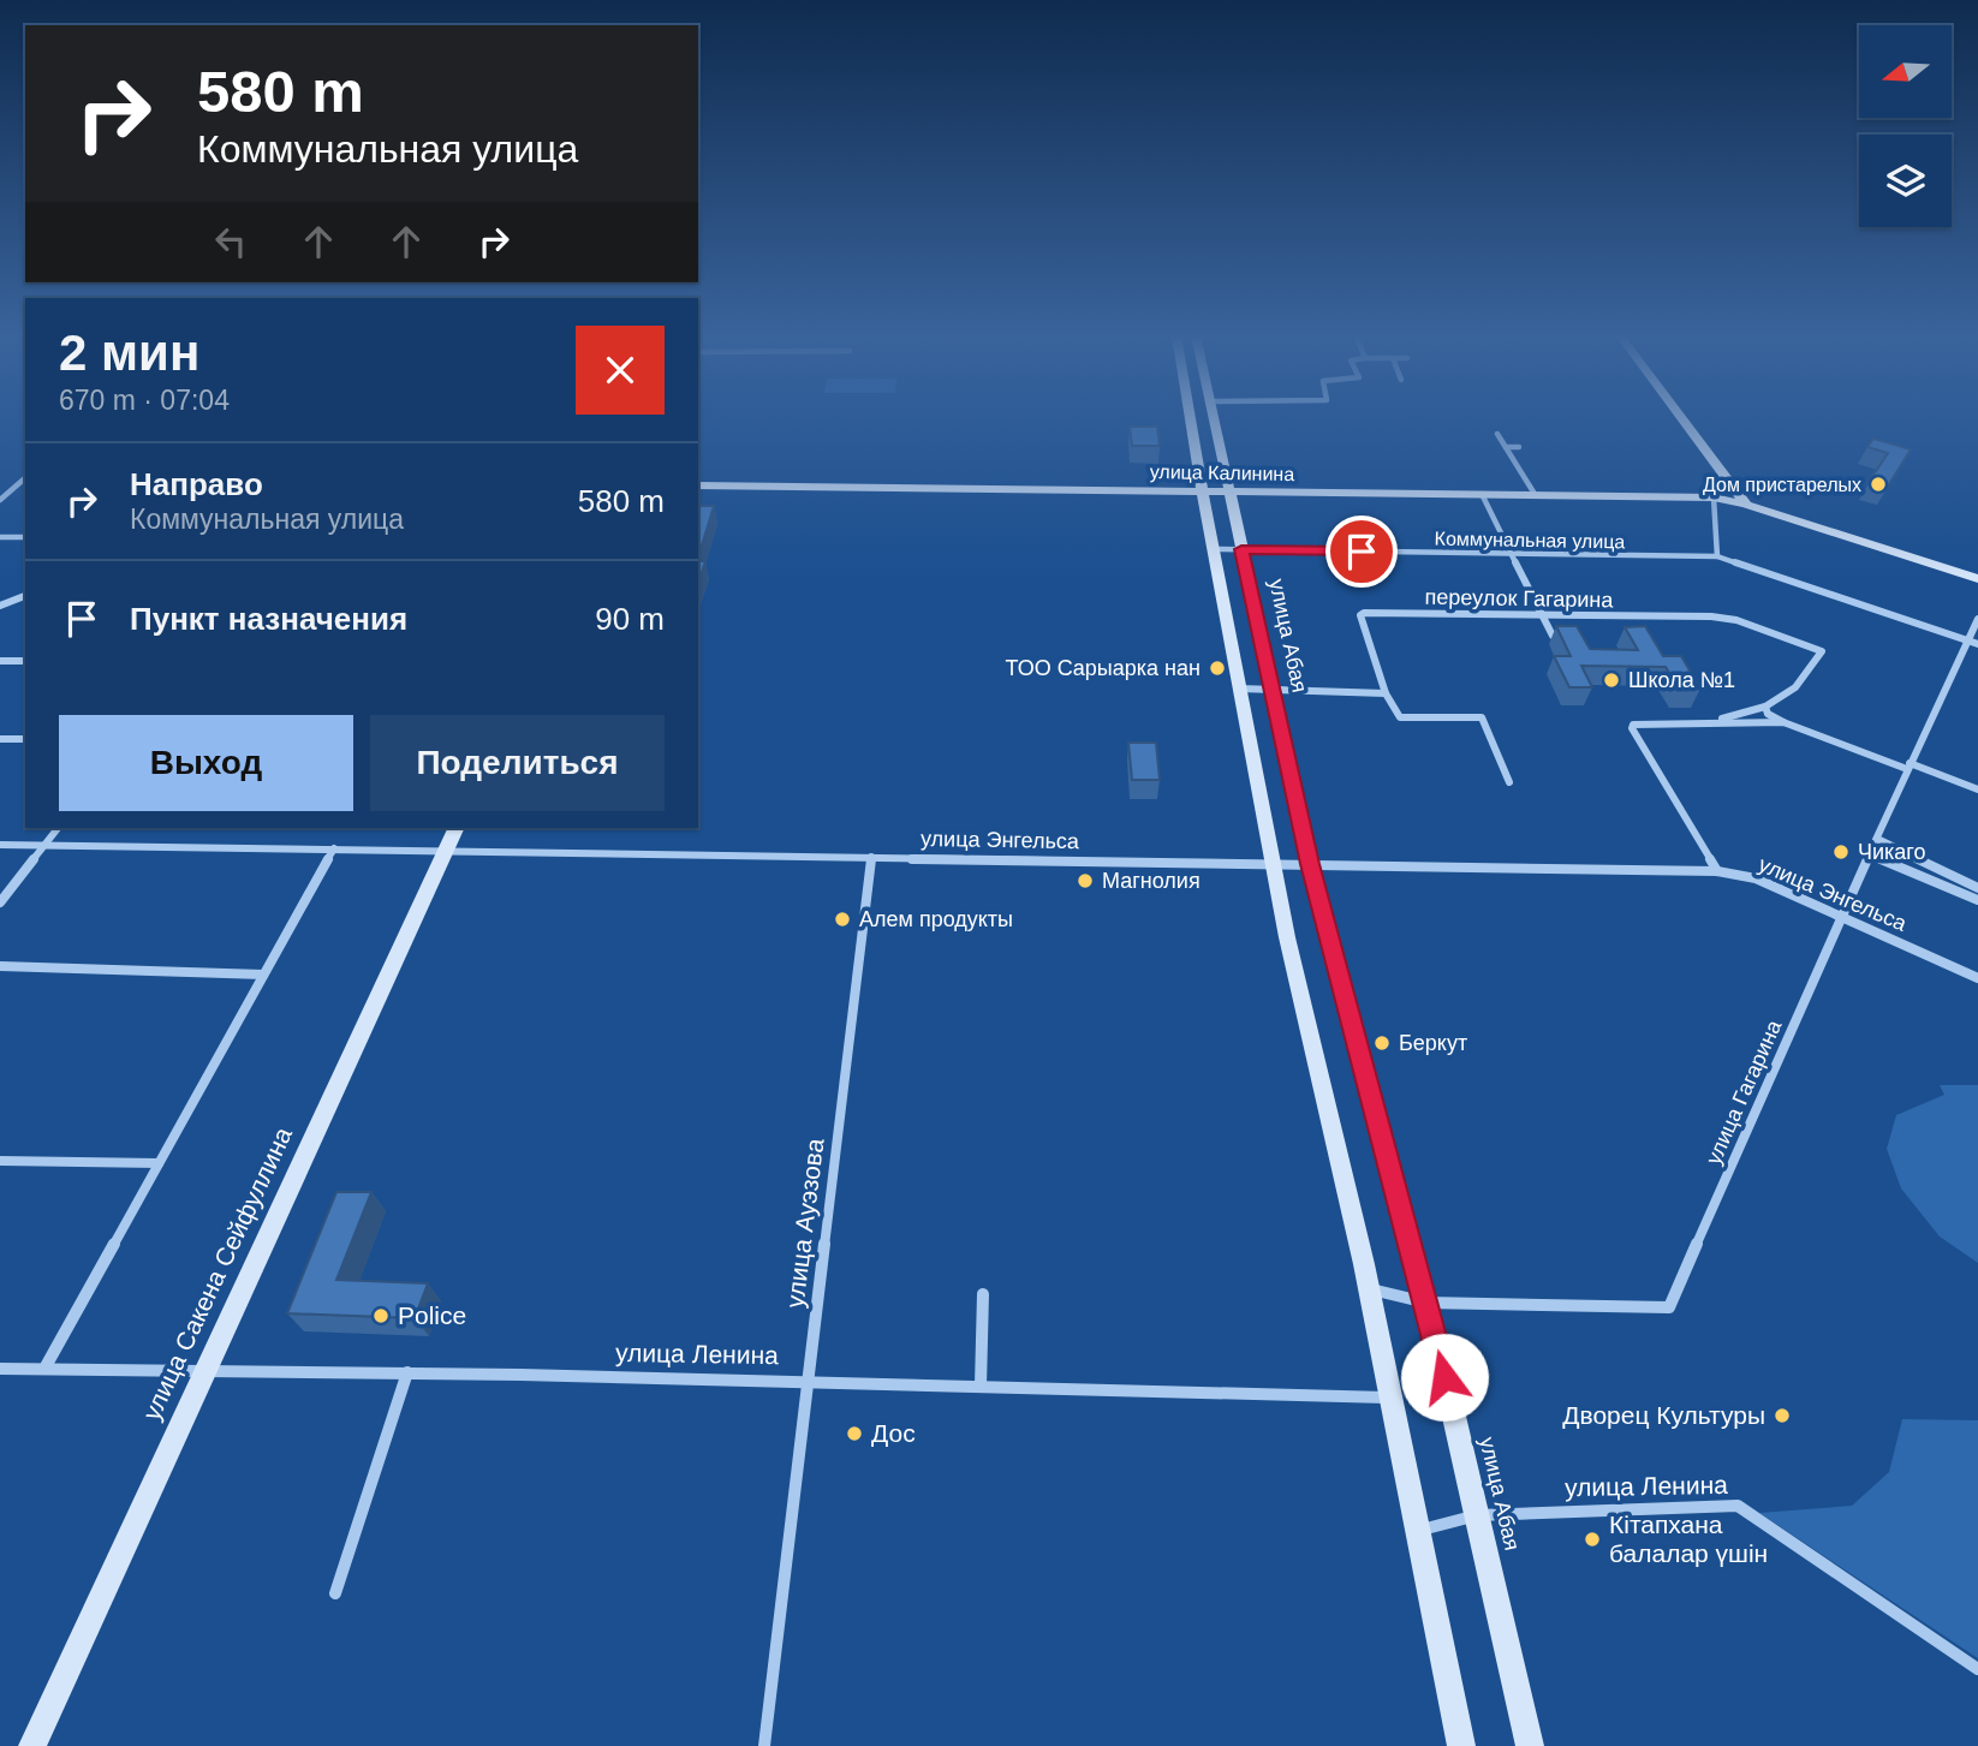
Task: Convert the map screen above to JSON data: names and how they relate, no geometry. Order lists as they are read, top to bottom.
{
  "streets": {
    "street": [
      "улица Калинина",
      "Коммунальная улица",
      "переулок Гагарина",
      "улица Абая",
      "улица Энгельса",
      "улица Гагарина",
      "улица Ауэзова",
      "улица Сакена Сейфуллина",
      "улица Ленина"
    ]
  },
  "crossings": [
    ["улица Калинина", "улица Абая"],
    ["Коммунальная улица", "улица Абая"],
    ["Коммунальная улица", "улица Гагарина"],
    ["улица Абая", "улица Энгельса"],
    ["улица Абая", "улица Гагарина"],
    ["улица Абая", "улица Ленина"],
    ["улица Энгельса", "улица Гагарина"],
    ["улица Энгельса", "улица Ауэзова"],
    ["улица Энгельса", "улица Сакена Сейфуллина"],
    ["улица Ауэзова", "улица Ленина"],
    ["улица Сакена Сейфуллина", "улица Ленина"]
  ],
  "places": [
    "Дом пристарелых",
    "ТОО Сарыарка нан",
    "Школа №1",
    "Чикаго",
    "Магнолия",
    "Алем продукты",
    "Беркут",
    "Police",
    "Дворец Культуры",
    "Дос",
    "Кітапхана балалар үшін"
  ],
  "north": "left",
  "page": {
    "turn": ["580 m", "Коммунальная улица"],
    "heading": ["2 мин", "670 m · 07:04"],
    "list": [
      {
        "name": "Направо",
        "note": "Коммунальная улица",
        "value": "580 m"
      },
      {
        "name": "Пункт назначения",
        "value": "90 m"
      }
    ],
    "buttons": ["Выход", "Поделиться"]
  }
}
